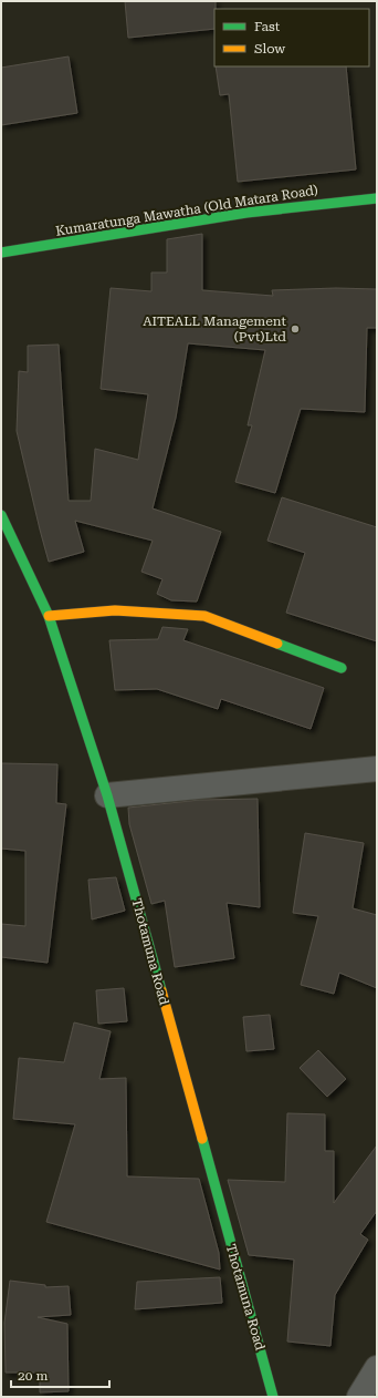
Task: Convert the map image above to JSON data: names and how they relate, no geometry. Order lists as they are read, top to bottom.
{
  "streets": {
    "main road": ["Kumaratunga Mawatha (Old Matara Road)", "Thotamuna Road"]
  },
  "places": ["AITEALL Management (Pvt)Ltd"],
  "legend": ["Fast", "Slow"],
  "scale_bar": "20 m"
}
